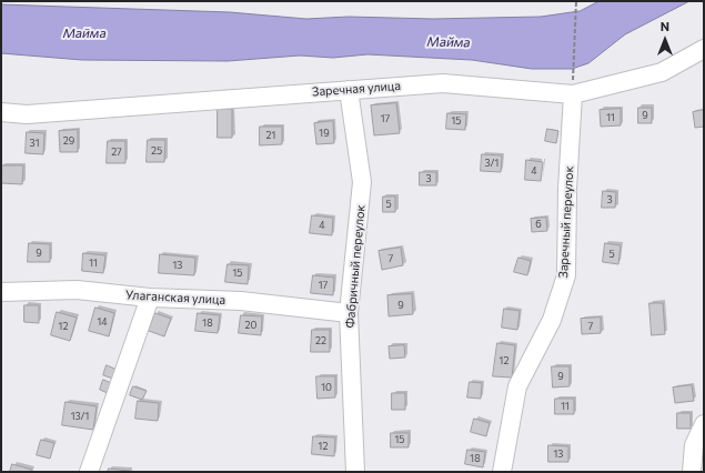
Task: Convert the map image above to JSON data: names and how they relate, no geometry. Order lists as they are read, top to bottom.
{
  "streets": {
    "street": [
      "Заречная улица",
      "Заречный переулок",
      "Фабричный переулок",
      "Улаганская улица"
    ]
  },
  "crossings": [
    ["Заречная улица", "Заречный переулок"],
    ["Заречная улица", "Фабричный переулок"],
    ["Фабричный переулок", "Улаганская улица"]
  ],
  "water": ["Майма"],
  "house_numbers": [
    "9",
    "11",
    "17",
    "15",
    "19",
    "21",
    "29",
    "31",
    "25",
    "27",
    "3/1",
    "4",
    "3",
    "3",
    "5",
    "6",
    "4",
    "9",
    "5",
    "7",
    "11",
    "13",
    "15",
    "17",
    "9",
    "14",
    "18",
    "20",
    "12",
    "7",
    "22",
    "12",
    "9",
    "10",
    "11",
    "13/1",
    "15",
    "12",
    "13",
    "18"
  ],
  "north": "top"
}
